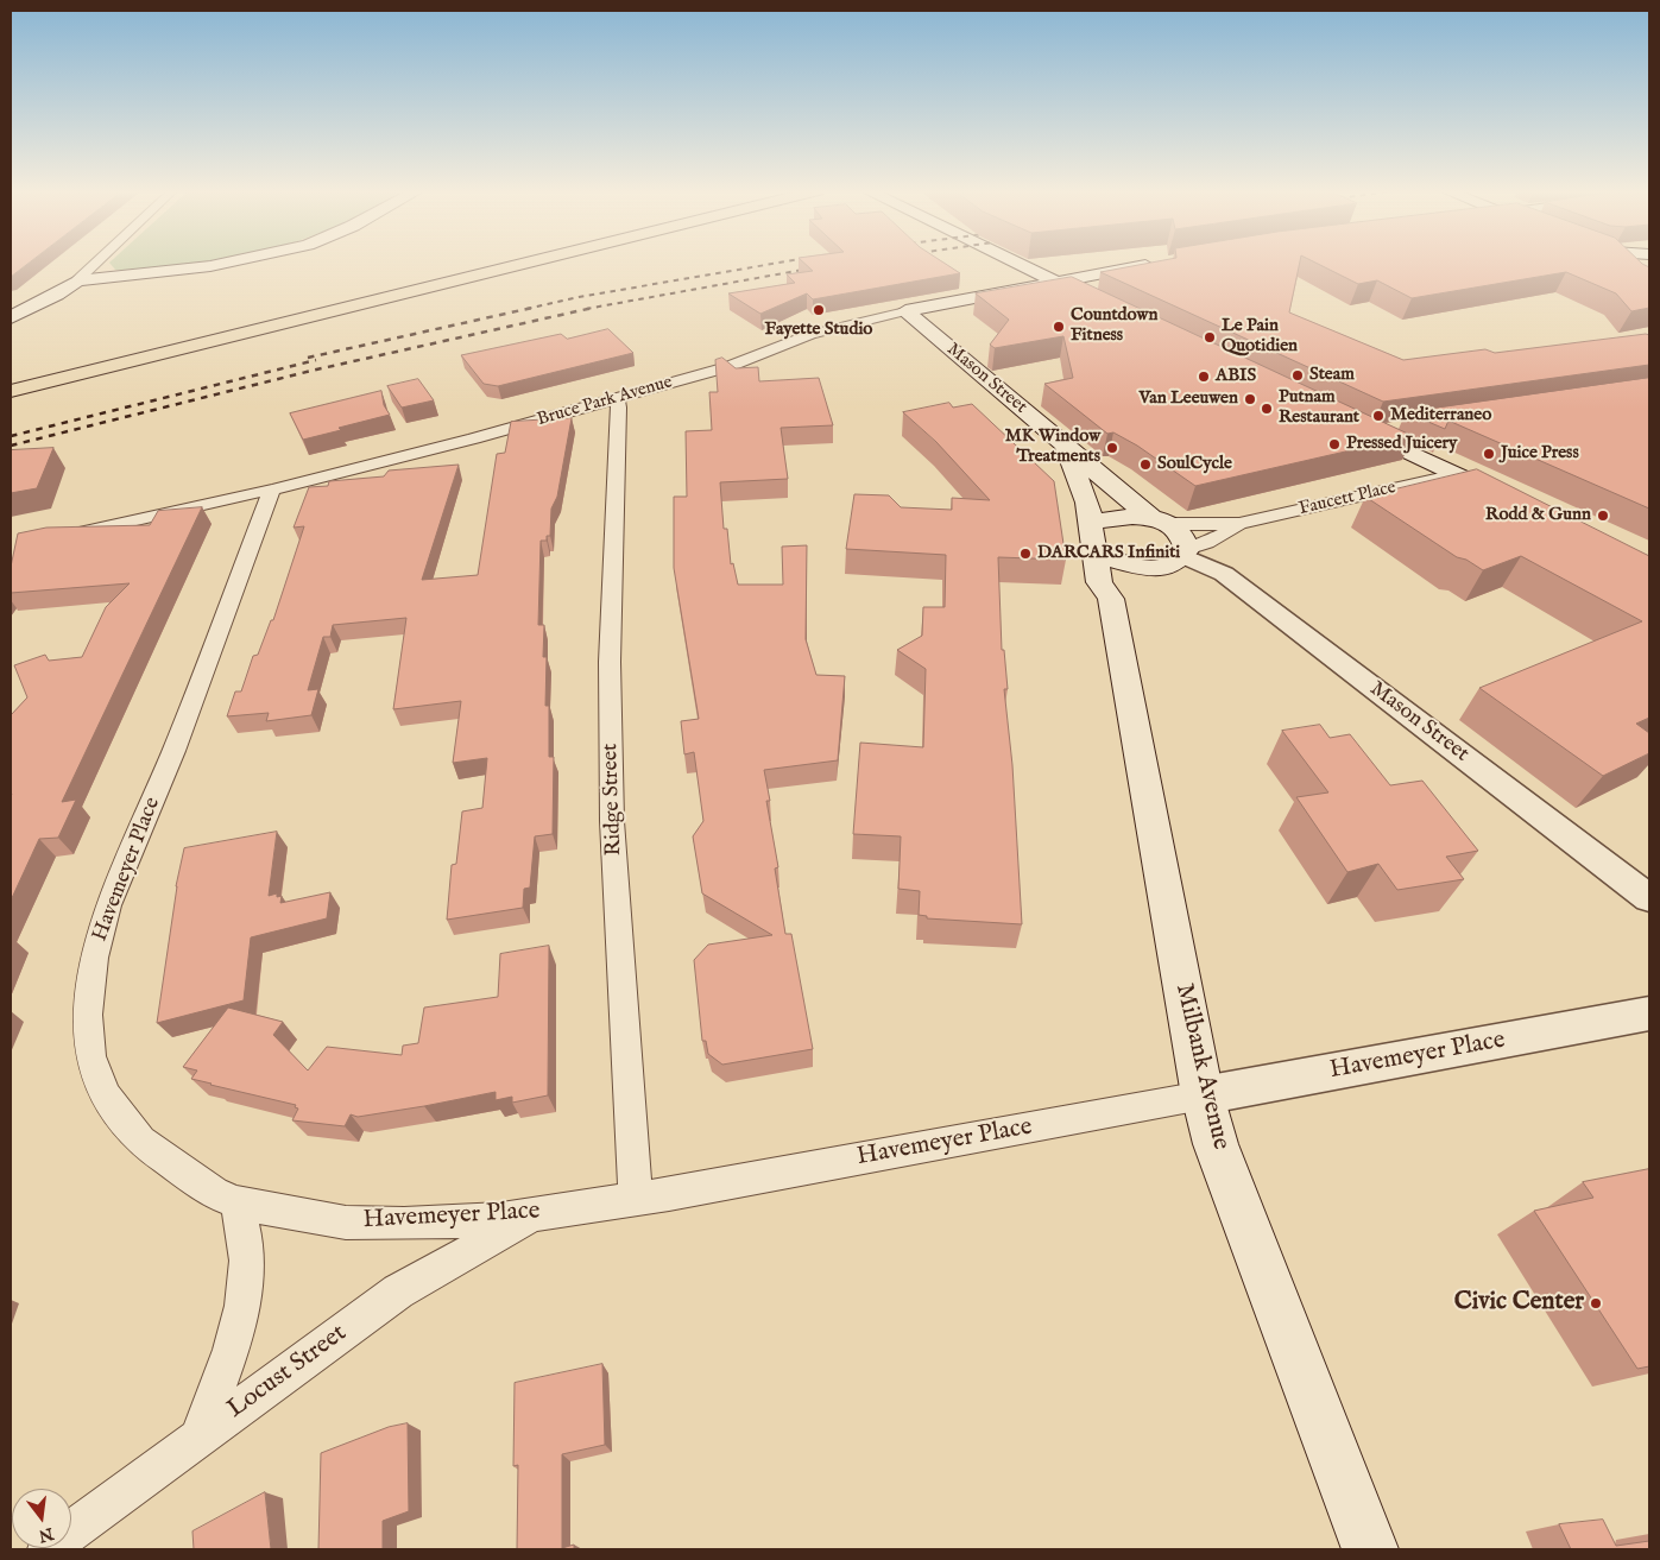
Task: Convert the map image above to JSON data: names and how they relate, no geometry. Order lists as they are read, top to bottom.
{
  "streets": {
    "main road": ["Mason Street", "Bruce Park Avenue", "Milbank Avenue"],
    "street": [
      "Faucett Place",
      "Ridge Street",
      "Havemeyer Place",
      "Locust Street"
    ]
  },
  "crossings": [
    ["Mason Street", "Bruce Park Avenue"],
    ["Mason Street", "Faucett Place"],
    ["Mason Street", "Milbank Avenue"],
    ["Bruce Park Avenue", "Ridge Street"],
    ["Bruce Park Avenue", "Havemeyer Place"],
    ["Ridge Street", "Havemeyer Place"],
    ["Havemeyer Place", "Milbank Avenue"],
    ["Havemeyer Place", "Locust Street"]
  ],
  "places": [
    "Fayette Studio",
    "Countdown Fitness",
    "Le Pain Quotidien",
    "Steam",
    "ABIS",
    "Van Leeuwen",
    "Putnam Restaurant",
    "Mediterraneo",
    "Pressed Juicery",
    "MK Window Treatments",
    "Juice Press",
    "SoulCycle",
    "Rodd & Gunn",
    "DARCARS Infiniti",
    "Civic Center"
  ],
  "north": "bottom"
}
